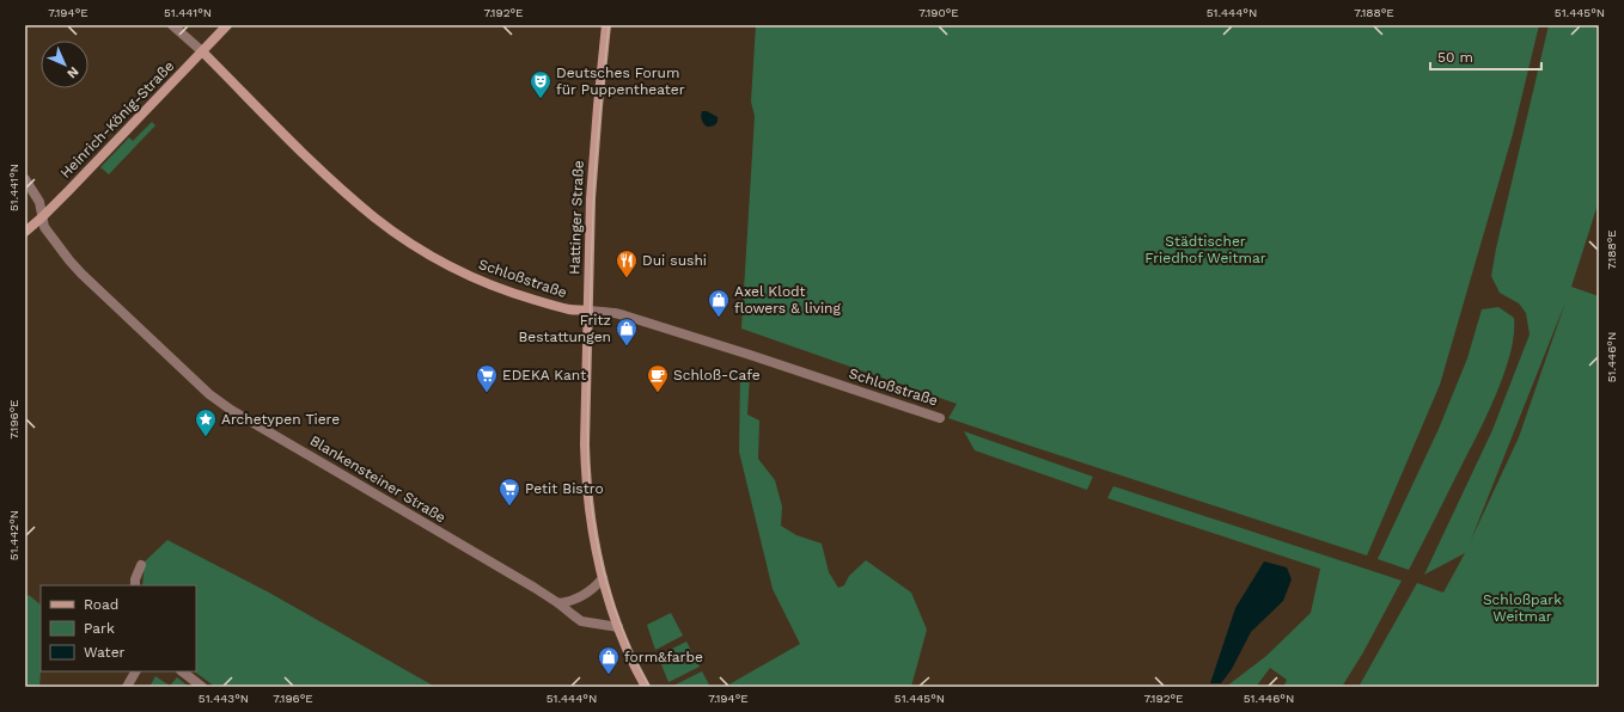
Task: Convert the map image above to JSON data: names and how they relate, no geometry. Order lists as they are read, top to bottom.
{
  "streets": {
    "main road": ["Heinrich-König-Straße", "Hattinger Straße", "Schloßstraße"],
    "street": ["Blankensteiner Straße"]
  },
  "crossings": [
    ["Heinrich-König-Straße", "Schloßstraße"],
    ["Heinrich-König-Straße", "Blankensteiner Straße"],
    ["Hattinger Straße", "Schloßstraße"],
    ["Hattinger Straße", "Blankensteiner Straße"]
  ],
  "parks": ["Städtischer Friedhof Weitmar", "Schloßpark Weitmar"],
  "places": {
    "theatre": ["Deutsches Forum für Puppentheater"],
    "restaurant": ["Dui sushi"],
    "shop": ["Axel Klodt flowers & living", "Fritz Bestattungen", "form&farbe"],
    "supermarket": ["EDEKA Kant", "Petit Bistro"],
    "cafe": ["Schloß-Cafe"],
    "place": ["Archetypen Tiere"]
  },
  "legend": ["Road", "Park", "Water"],
  "scale_bar": "50 m",
  "north": "bottom right",
  "coordinates": [
    "7.194°E",
    "51.441°N",
    "7.192°E",
    "7.190°E",
    "51.444°N",
    "7.188°E",
    "51.445°N",
    "51.446°N",
    "7.196°E",
    "51.442°N",
    "51.443°N"
  ]
}
